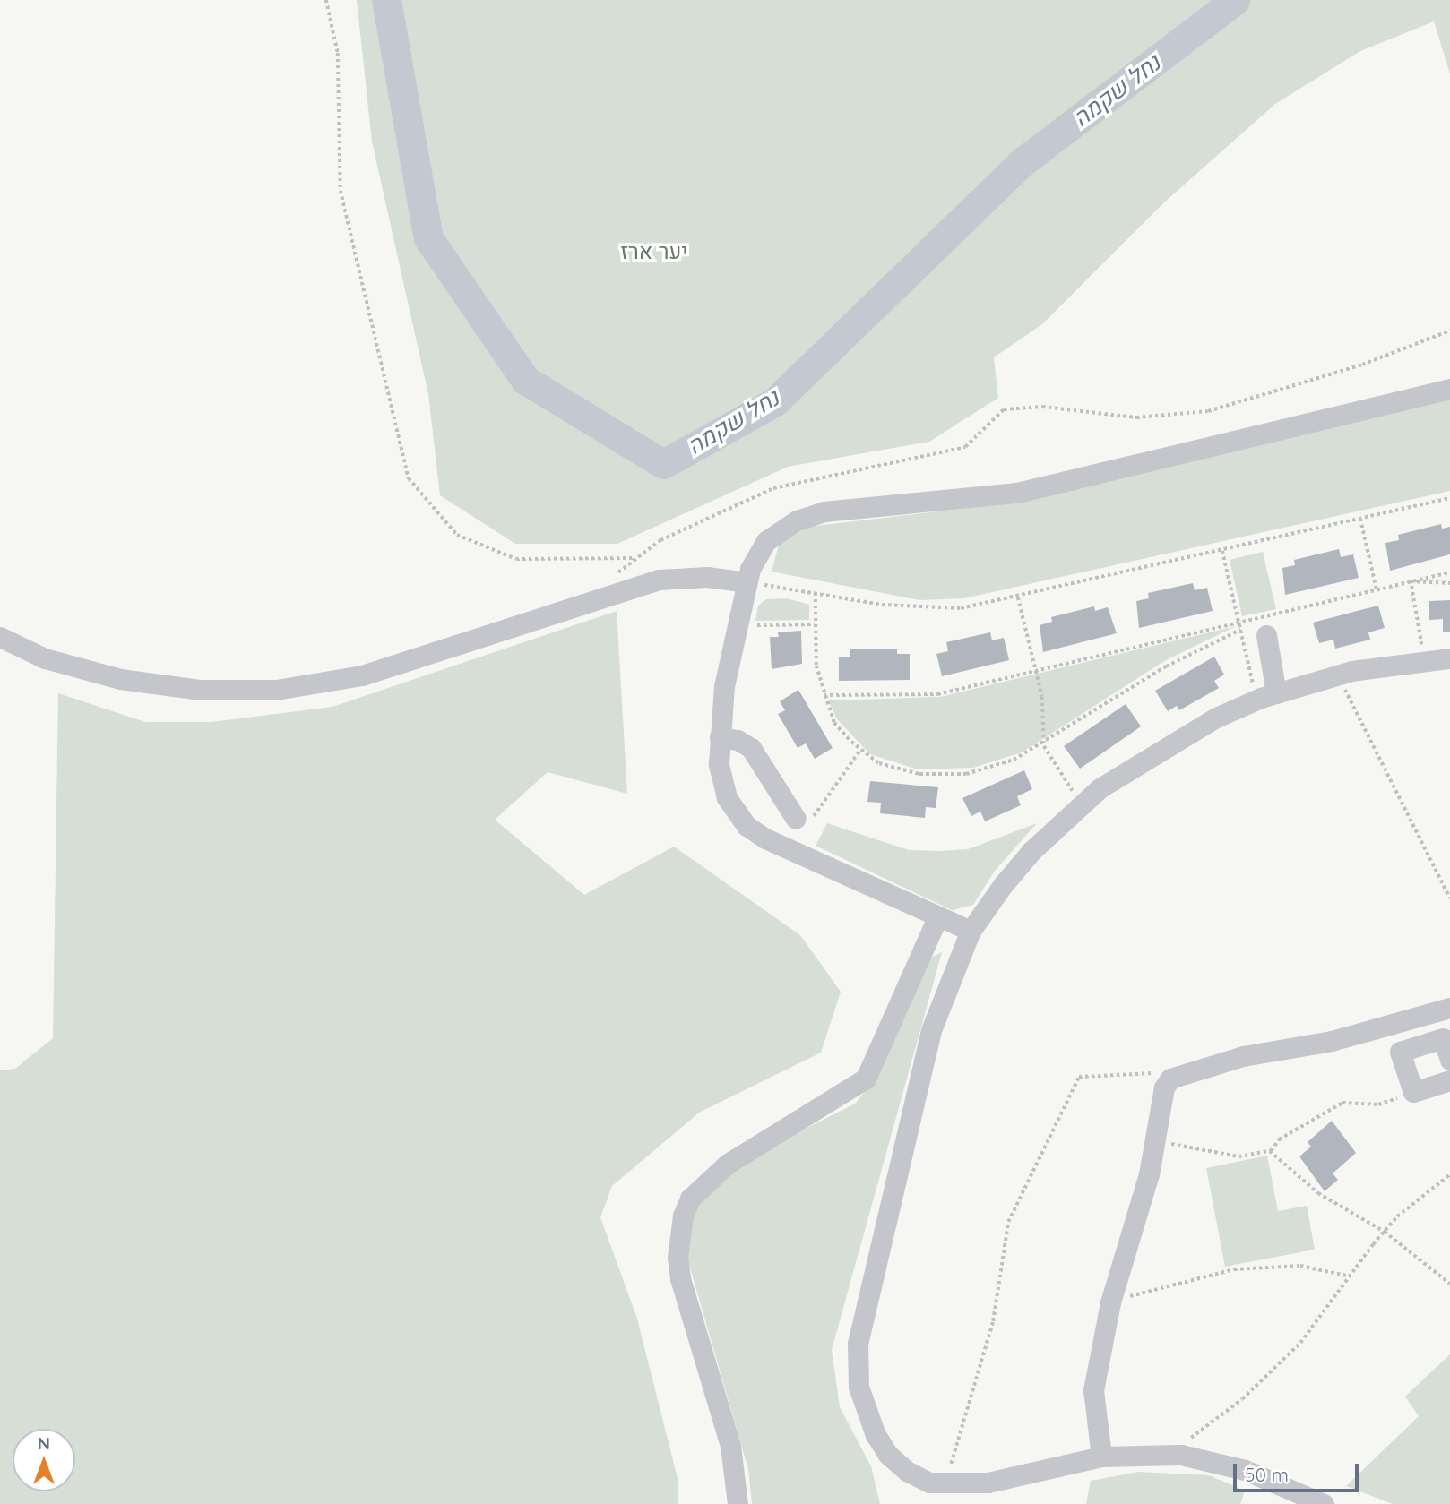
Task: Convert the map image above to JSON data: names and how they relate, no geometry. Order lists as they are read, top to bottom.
{
  "water": ["נחל שקמה"],
  "parks": ["יער ארז"],
  "scale_bar": "50 m",
  "north": "top"
}
